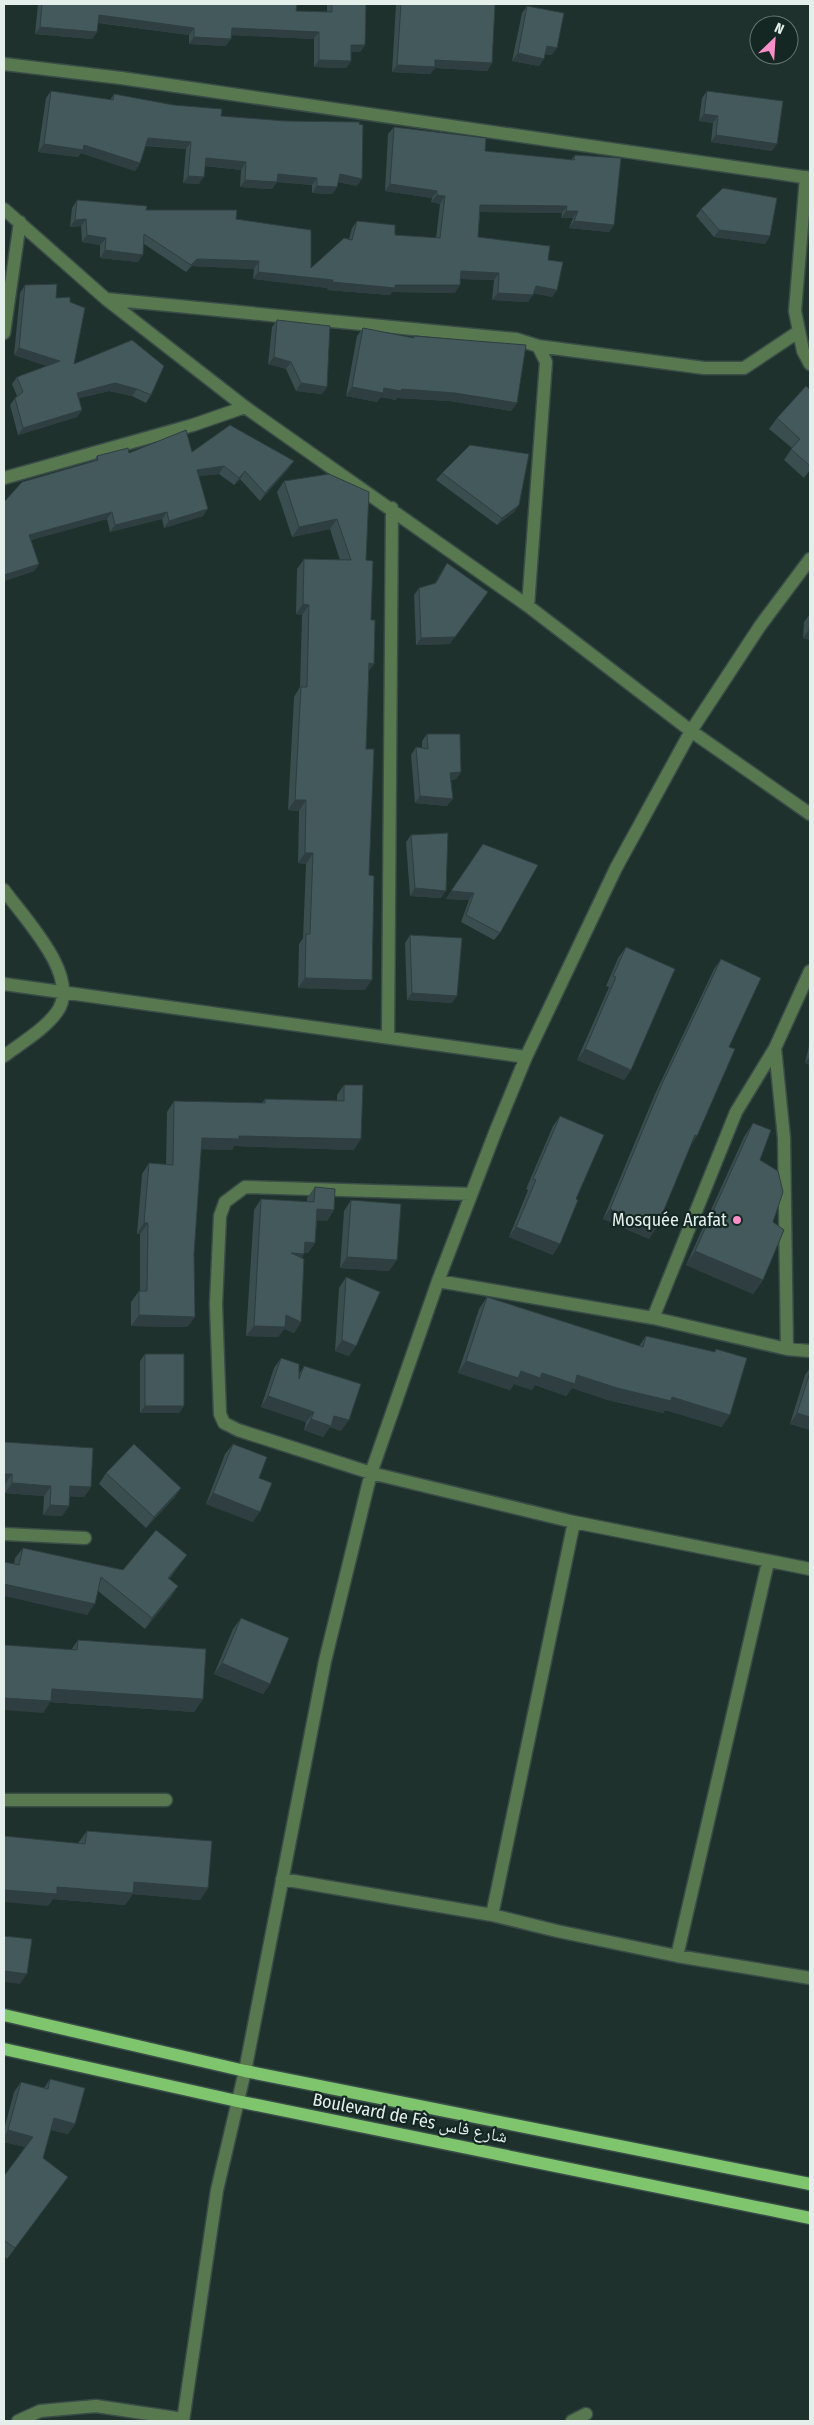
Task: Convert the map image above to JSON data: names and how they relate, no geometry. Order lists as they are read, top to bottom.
{
  "streets": {
    "main road": ["Boulevard de Fès شارع فاس"]
  },
  "places": ["Mosquée Arafat"],
  "north": "top right"
}
